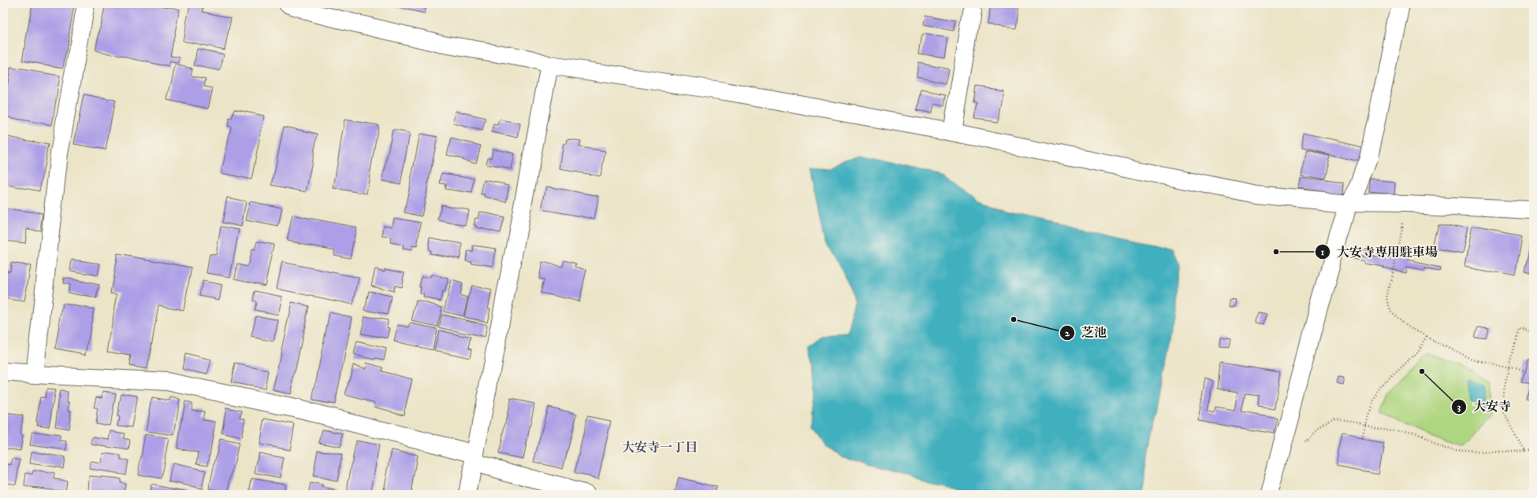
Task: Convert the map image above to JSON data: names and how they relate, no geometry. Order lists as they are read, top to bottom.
{
  "districts": ["大安寺一丁目"],
  "places": ["大安寺専用駐車場", "芝池", "大安寺"]
}
